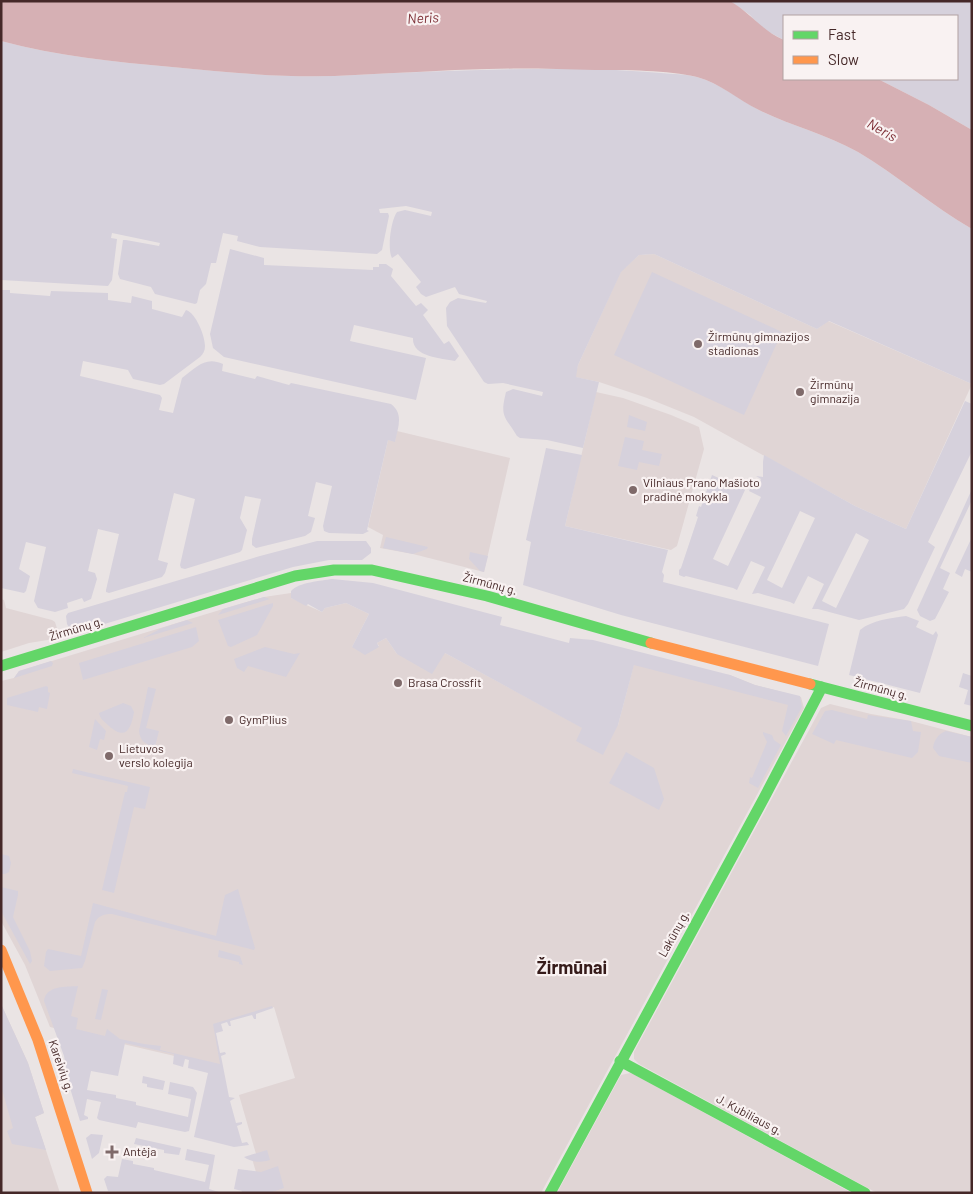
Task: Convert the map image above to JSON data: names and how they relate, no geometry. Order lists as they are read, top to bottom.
{
  "streets": {
    "main road": [
      "Žirmūnų g.",
      "Lakūnų g.",
      "Kareivių g.",
      "J. Kubiliaus g."
    ]
  },
  "crossings": [
    ["Žirmūnų g.", "Lakūnų g."],
    ["Lakūnų g.", "J. Kubiliaus g."]
  ],
  "districts": ["Žirmūnai"],
  "water": ["Neris"],
  "places": {
    "other": [
      "Žirmūnų gimnazijos stadionas",
      "Žirmūnų gimnazija",
      "Vilniaus Prano Mašioto pradinė mokykla",
      "Brasa Crossfit",
      "GymPlius",
      "Lietuvos verslo kolegija"
    ],
    "health": ["Antėja"]
  },
  "legend": ["Fast", "Slow"]
}
